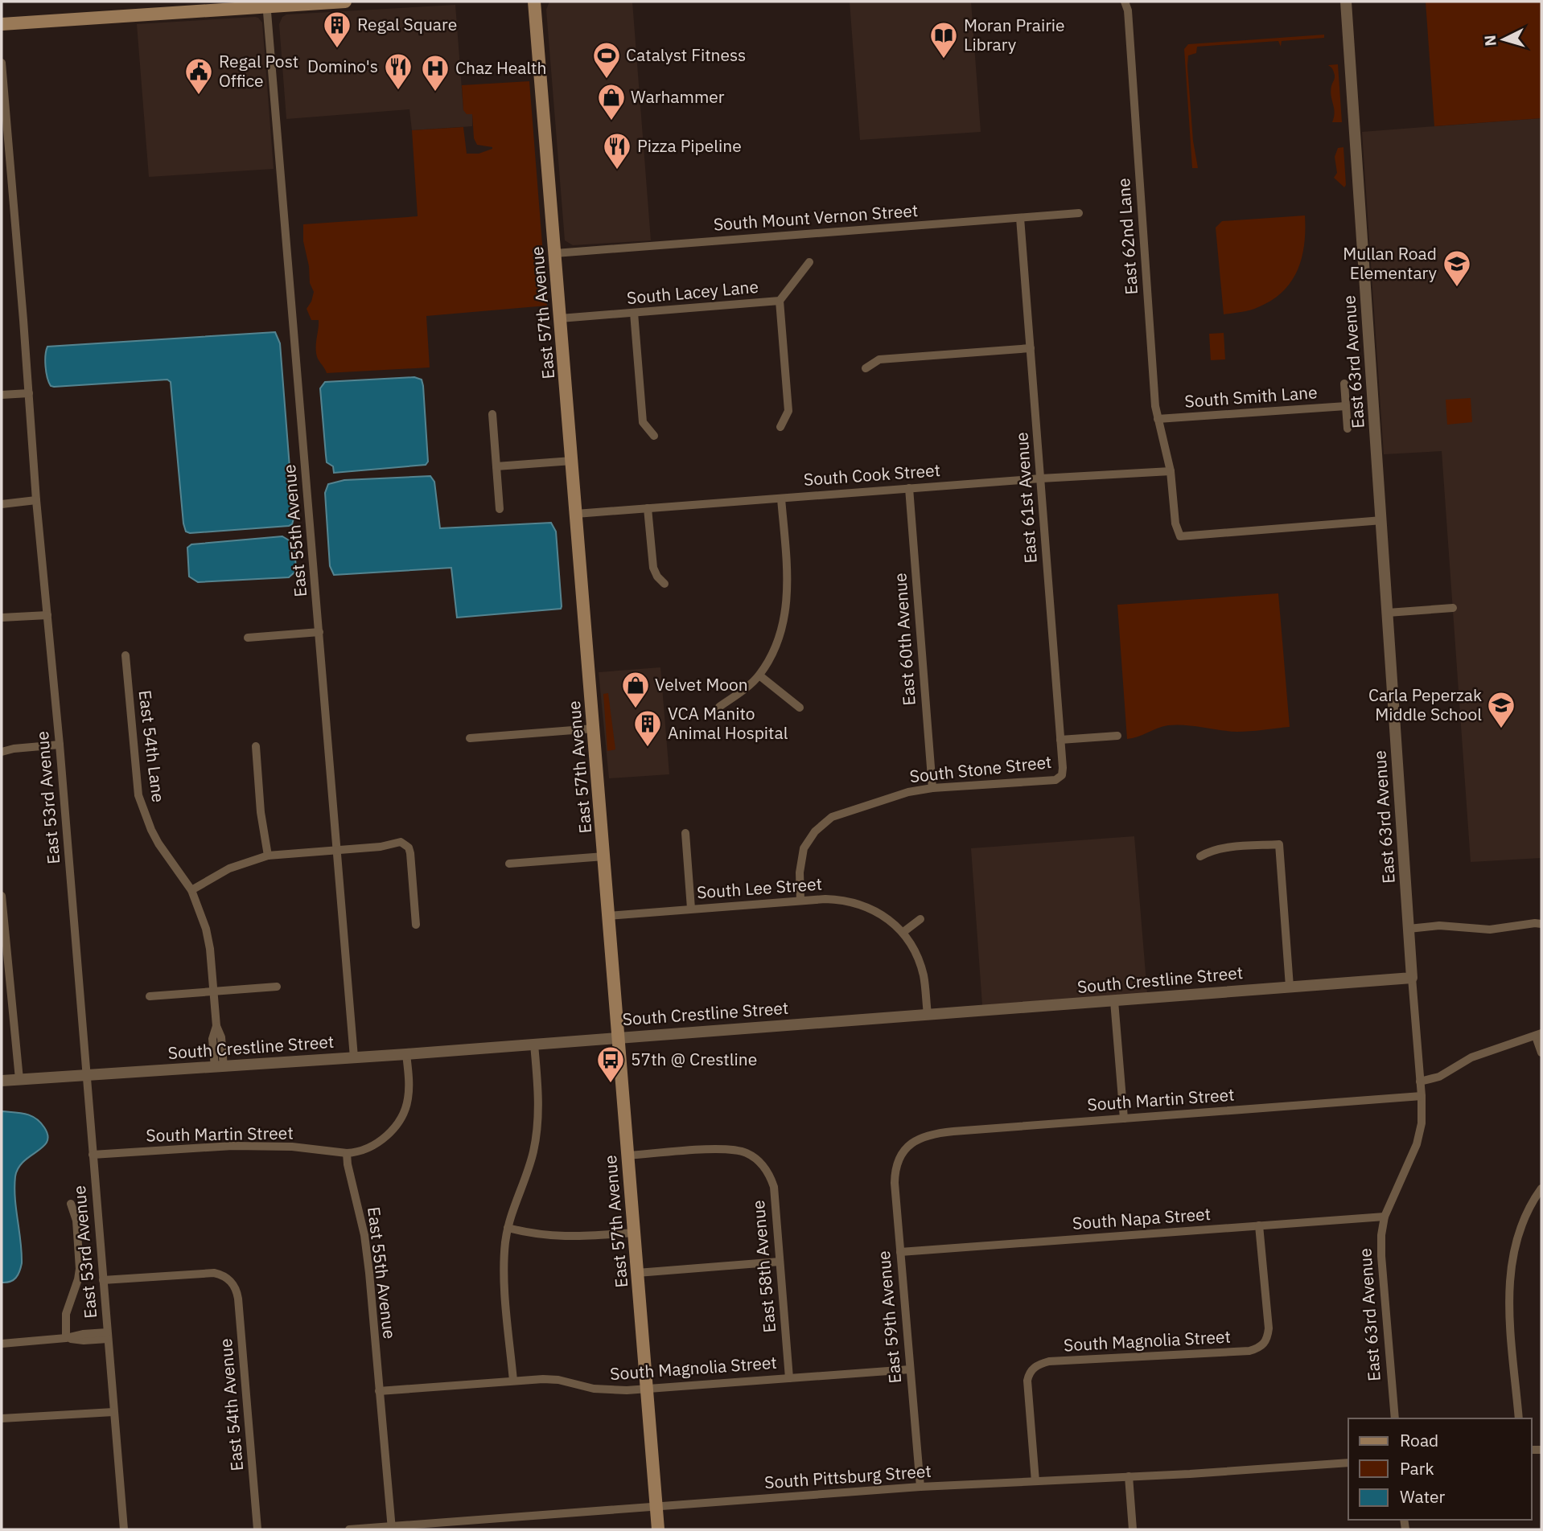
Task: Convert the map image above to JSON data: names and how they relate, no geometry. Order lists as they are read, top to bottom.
{
  "streets": {
    "main road": ["East 57th Avenue"],
    "street": [
      "South Mount Vernon Street",
      "East 62nd Lane",
      "South Lacey Lane",
      "East 63rd Avenue",
      "South Smith Lane",
      "South Cook Street",
      "East 61st Avenue",
      "East 55th Avenue",
      "East 60th Avenue",
      "East 54th Lane",
      "South Stone Street",
      "East 53rd Avenue",
      "South Lee Street",
      "South Crestline Street",
      "South Martin Street",
      "South Napa Street",
      "East 58th Avenue",
      "East 59th Avenue",
      "South Magnolia Street",
      "East 54th Avenue",
      "South Pittsburg Street"
    ]
  },
  "crossings": [
    ["South Mount Vernon Street", "East 57th Avenue"],
    ["South Mount Vernon Street", "East 61st Avenue"],
    ["East 62nd Lane", "East 63rd Avenue"],
    ["East 62nd Lane", "South Smith Lane"],
    ["East 62nd Lane", "South Cook Street"],
    ["South Lacey Lane", "East 57th Avenue"],
    ["East 57th Avenue", "South Cook Street"],
    ["East 57th Avenue", "South Lee Street"],
    ["East 57th Avenue", "South Crestline Street"],
    ["East 57th Avenue", "East 58th Avenue"],
    ["East 57th Avenue", "South Magnolia Street"],
    ["East 57th Avenue", "South Pittsburg Street"],
    ["East 63rd Avenue", "South Crestline Street"],
    ["East 63rd Avenue", "South Martin Street"],
    ["East 63rd Avenue", "South Napa Street"],
    ["South Cook Street", "East 61st Avenue"],
    ["South Cook Street", "East 60th Avenue"],
    ["East 61st Avenue", "South Stone Street"],
    ["East 55th Avenue", "South Crestline Street"],
    ["East 55th Avenue", "South Martin Street"],
    ["East 55th Avenue", "South Magnolia Street"],
    ["East 55th Avenue", "South Pittsburg Street"],
    ["East 60th Avenue", "South Stone Street"],
    ["East 54th Lane", "South Crestline Street"],
    ["South Stone Street", "South Lee Street"],
    ["East 53rd Avenue", "South Crestline Street"],
    ["East 53rd Avenue", "South Martin Street"],
    ["East 53rd Avenue", "East 54th Avenue"],
    ["South Lee Street", "South Crestline Street"],
    ["South Martin Street", "East 59th Avenue"],
    ["South Napa Street", "East 59th Avenue"],
    ["South Napa Street", "South Magnolia Street"],
    ["East 58th Avenue", "South Magnolia Street"],
    ["East 59th Avenue", "South Magnolia Street"],
    ["East 59th Avenue", "South Pittsburg Street"],
    ["South Magnolia Street", "South Pittsburg Street"]
  ],
  "places": {
    "building": ["Regal Square", "VCA Manito Animal Hospital"],
    "library": ["Moran Prairie Library"],
    "sports": ["Catalyst Fitness"],
    "restaurant": ["Domino's", "Pizza Pipeline"],
    "hospital": ["Chaz Health"],
    "public building": ["Regal Post Office"],
    "shop": ["Warhammer", "Velvet Moon"],
    "school or university": ["Mullan Road Elementary", "Carla Peperzak Middle School"],
    "bus stop": ["57th @ Crestline"]
  },
  "legend": ["Road", "Park", "Water"],
  "north": "left"
}
